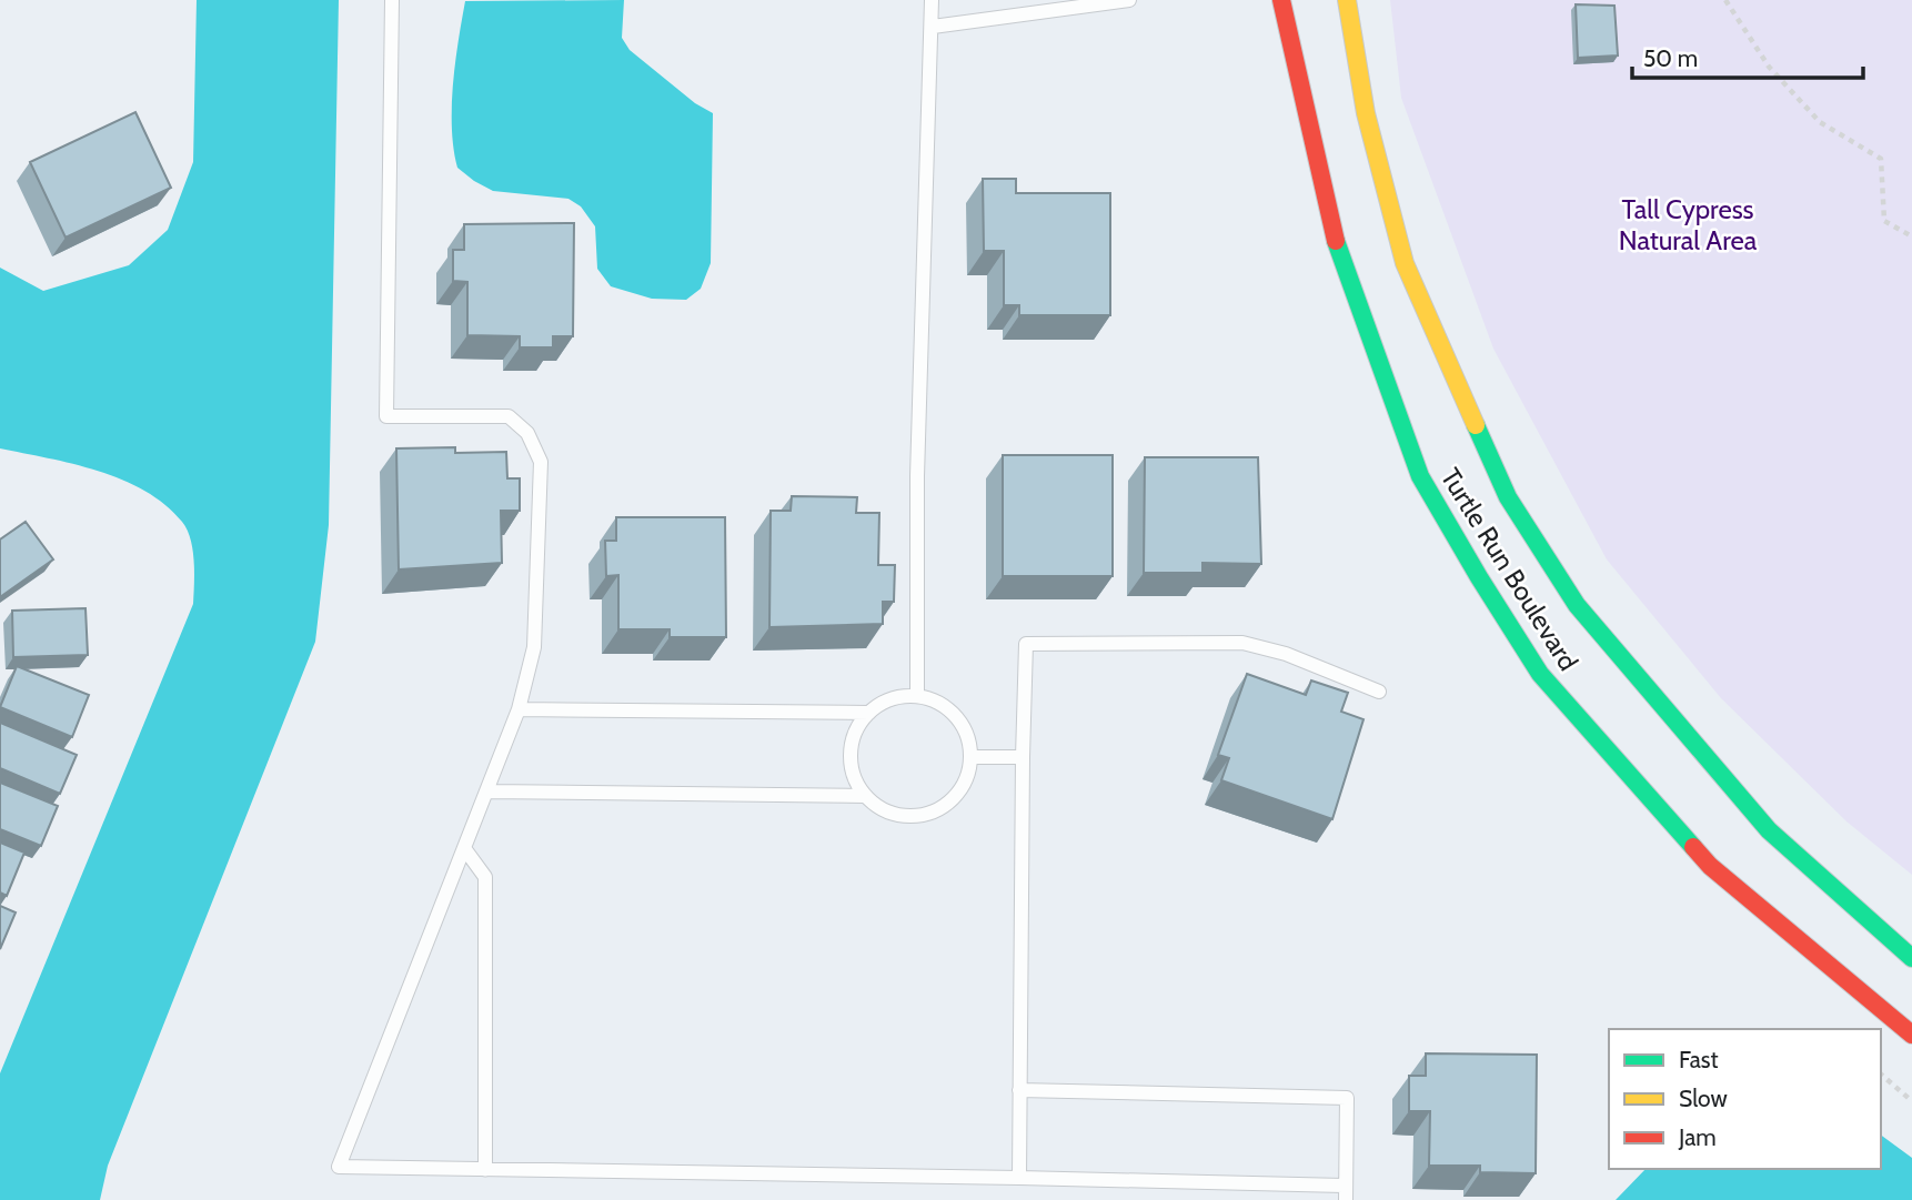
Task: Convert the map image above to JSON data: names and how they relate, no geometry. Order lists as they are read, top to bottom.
{
  "streets": {
    "street": ["Turtle Run Boulevard"]
  },
  "parks": ["Tall Cypress Natural Area"],
  "legend": ["Fast", "Slow", "Jam"],
  "scale_bar": "50 m"
}
